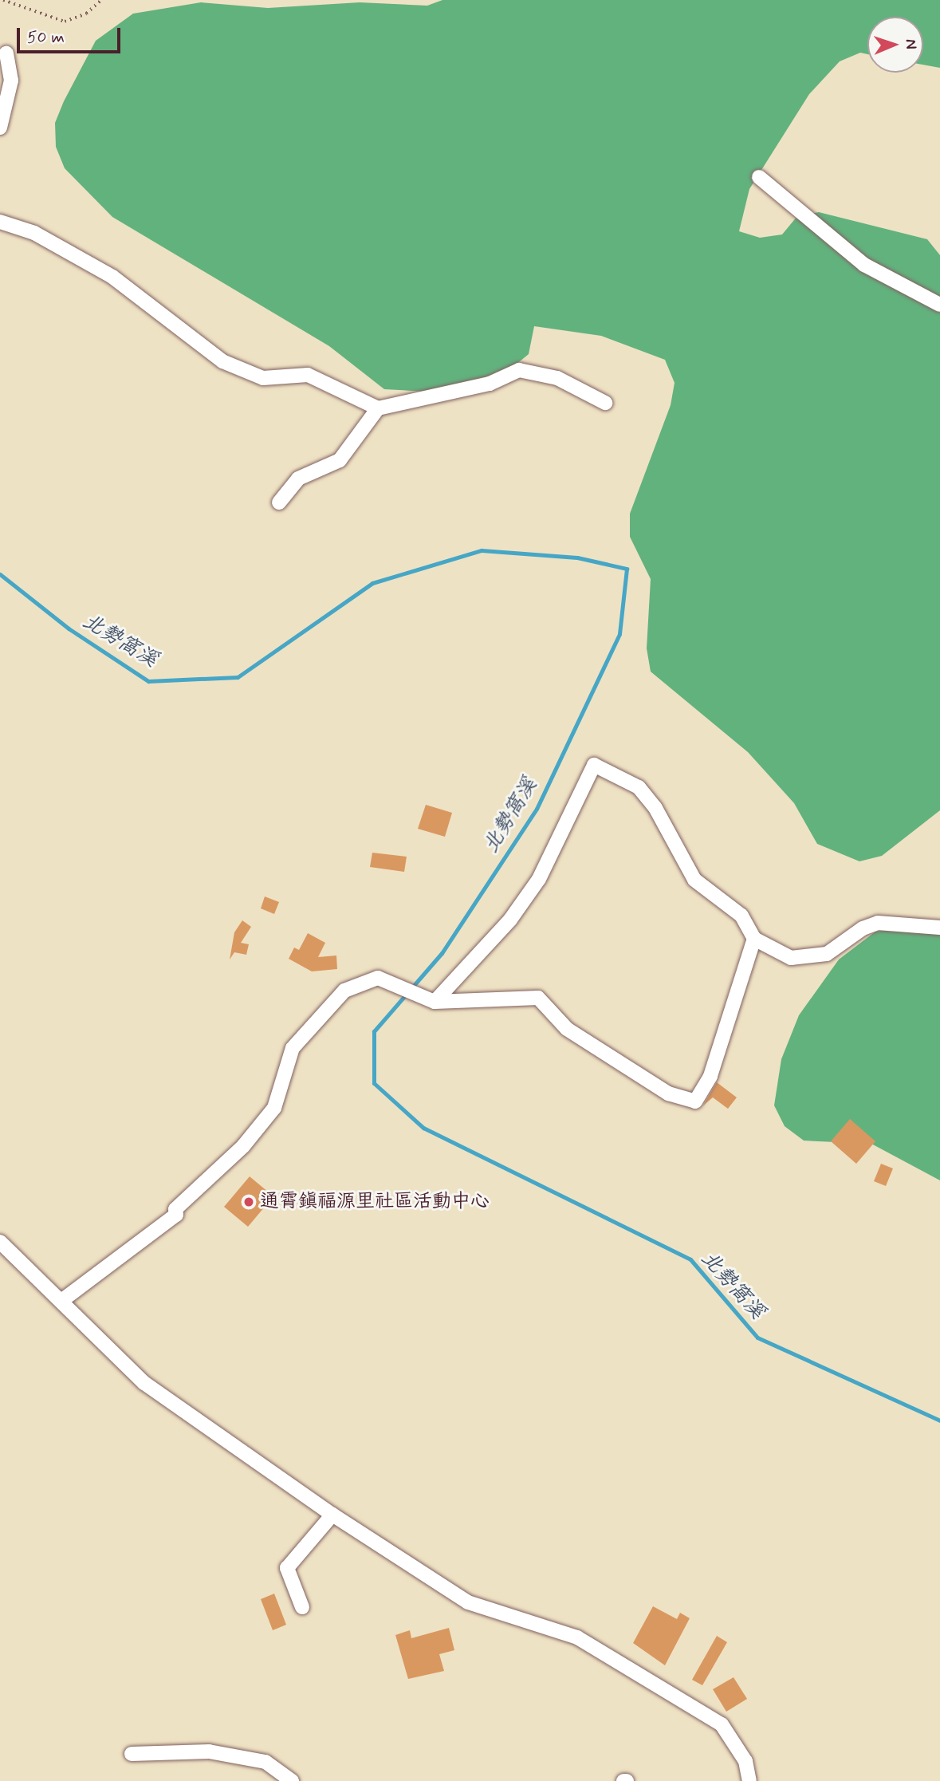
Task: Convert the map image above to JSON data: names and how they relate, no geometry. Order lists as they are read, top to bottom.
{
  "water": ["北勢窩溪"],
  "places": ["通霄鎮福源里社區活動中心"],
  "scale_bar": "50 m",
  "north": "right"
}
